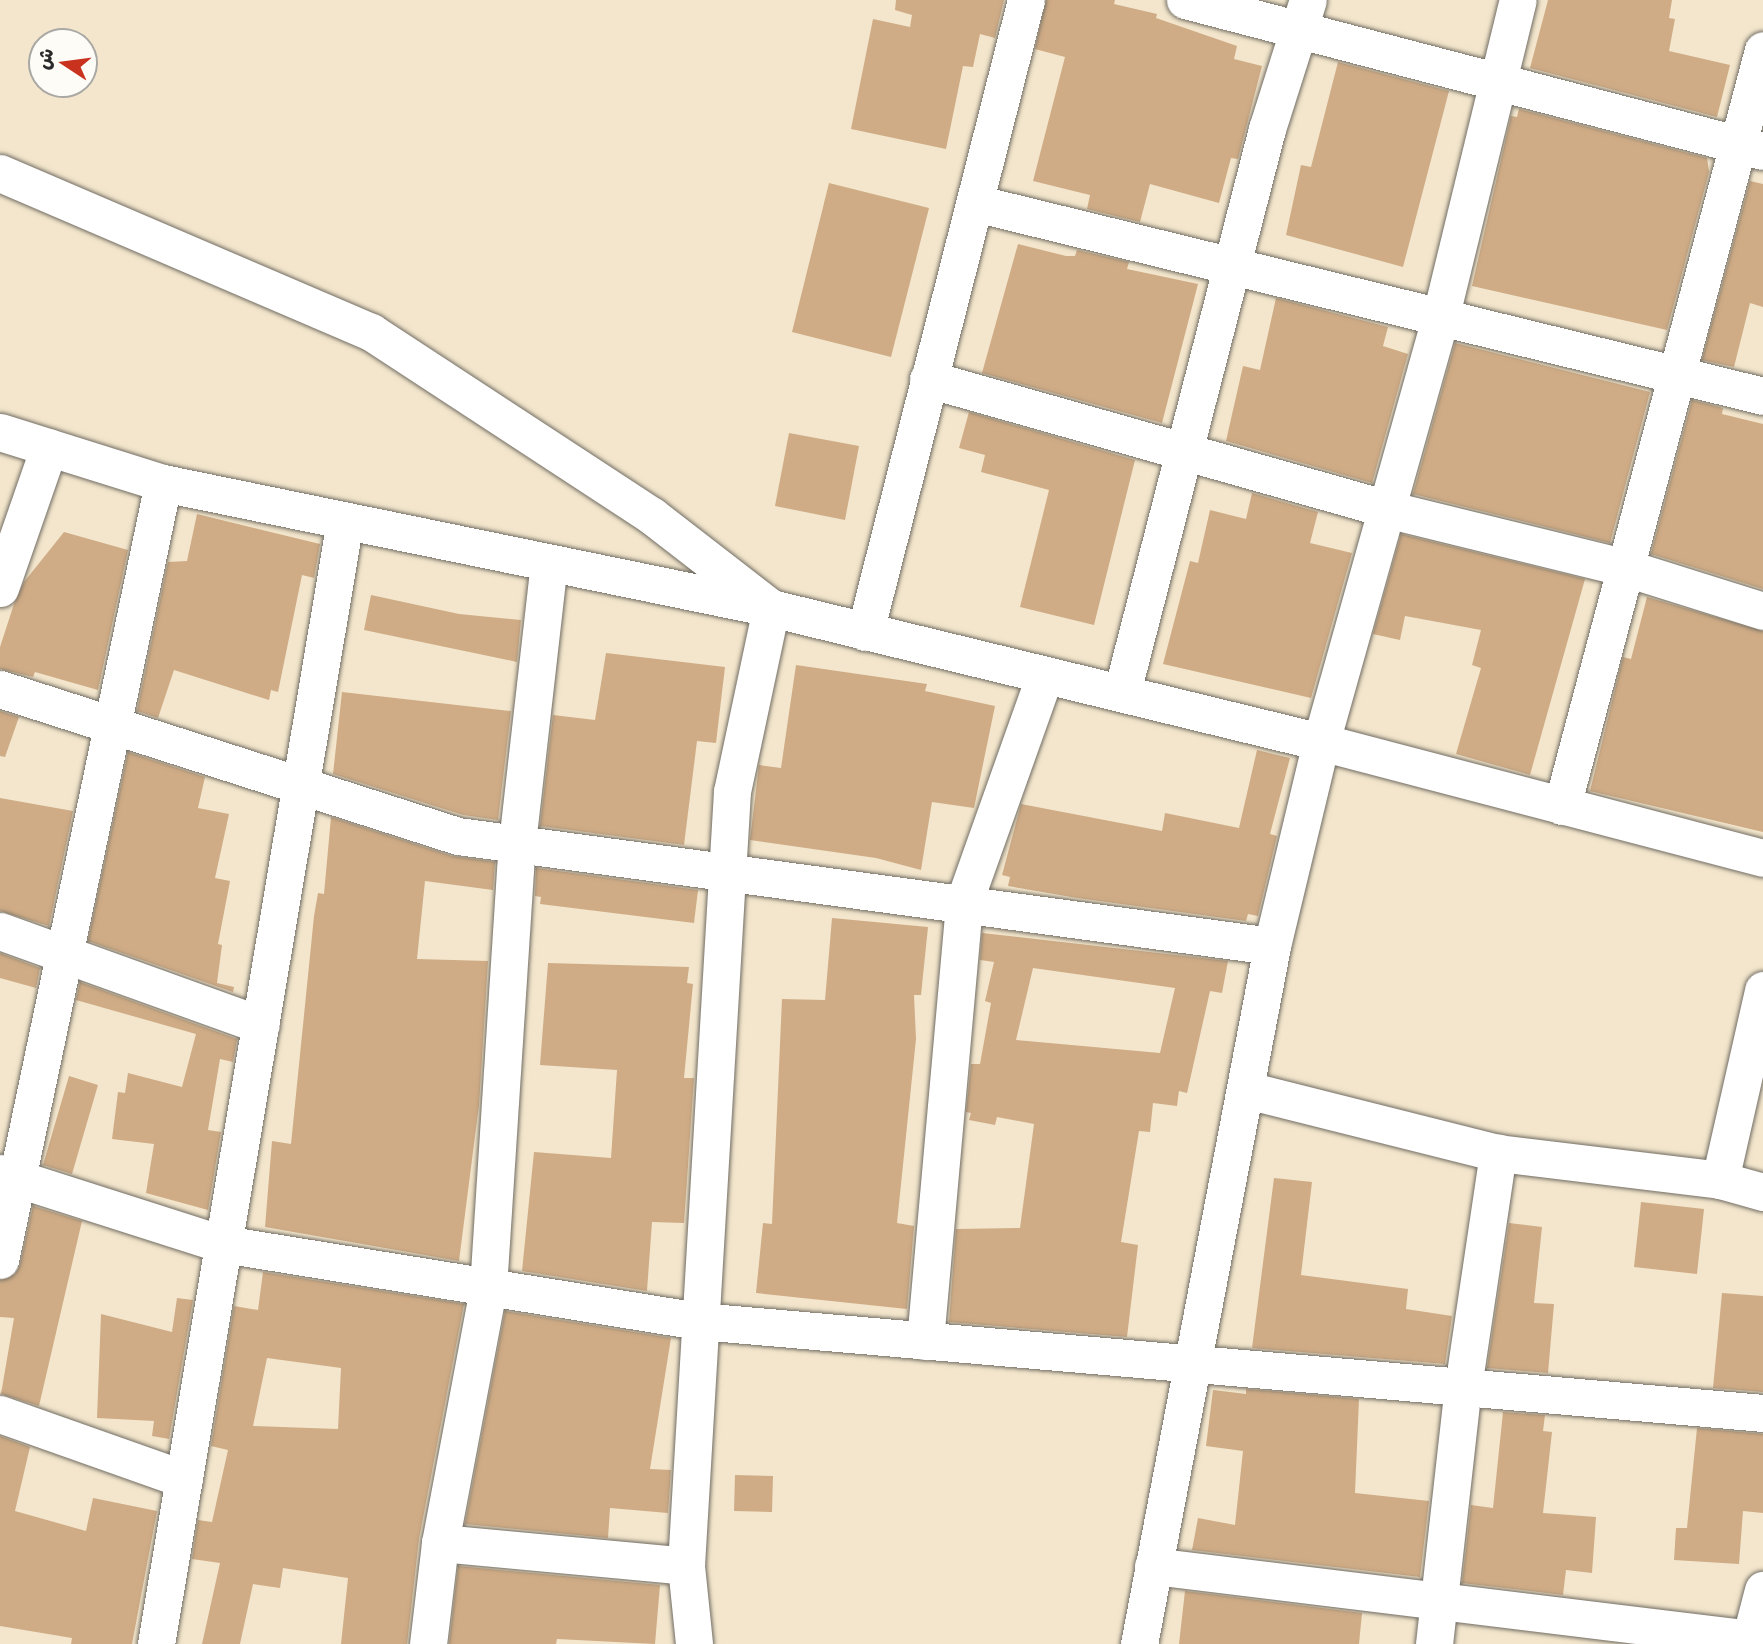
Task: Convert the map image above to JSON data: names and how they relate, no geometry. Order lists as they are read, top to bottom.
{
  "north": "left"
}
